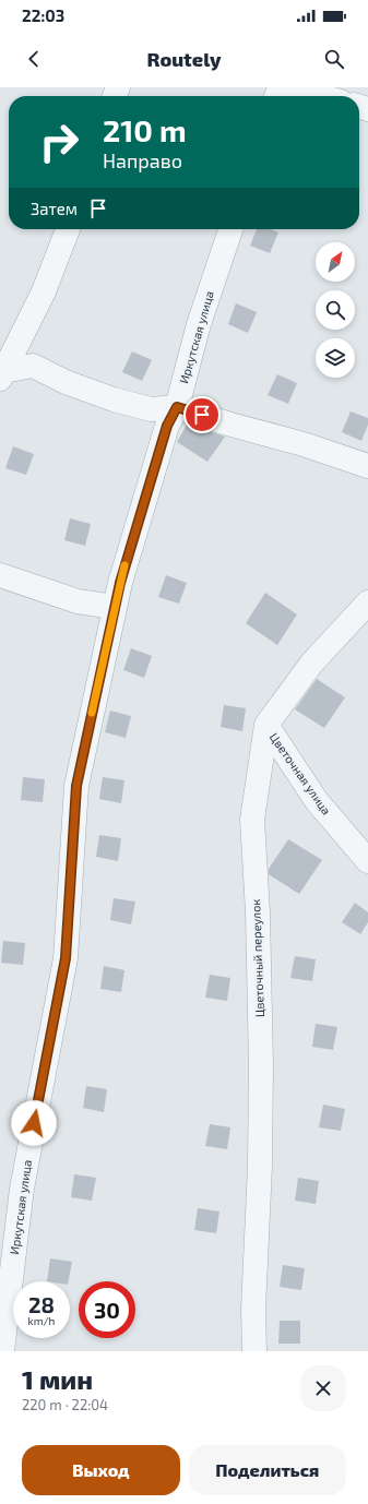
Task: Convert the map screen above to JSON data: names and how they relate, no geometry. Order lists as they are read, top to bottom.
{
  "streets": {
    "street": ["Иркутская улица", "Цветочная улица", "Цветочный переулок"]
  },
  "crossings": [
    ["Цветочная улица", "Цветочный переулок"]
  ],
  "north": "top right",
  "page": {
    "status": "22:03",
    "header": "Routely",
    "turn": ["210 m", "Направо"],
    "then": "Затем",
    "speed": "28 km/h",
    "limit": "30",
    "heading": ["1 мин", "220 m · 22:04"],
    "buttons": ["Выход", "Поделиться"]
  }
}
